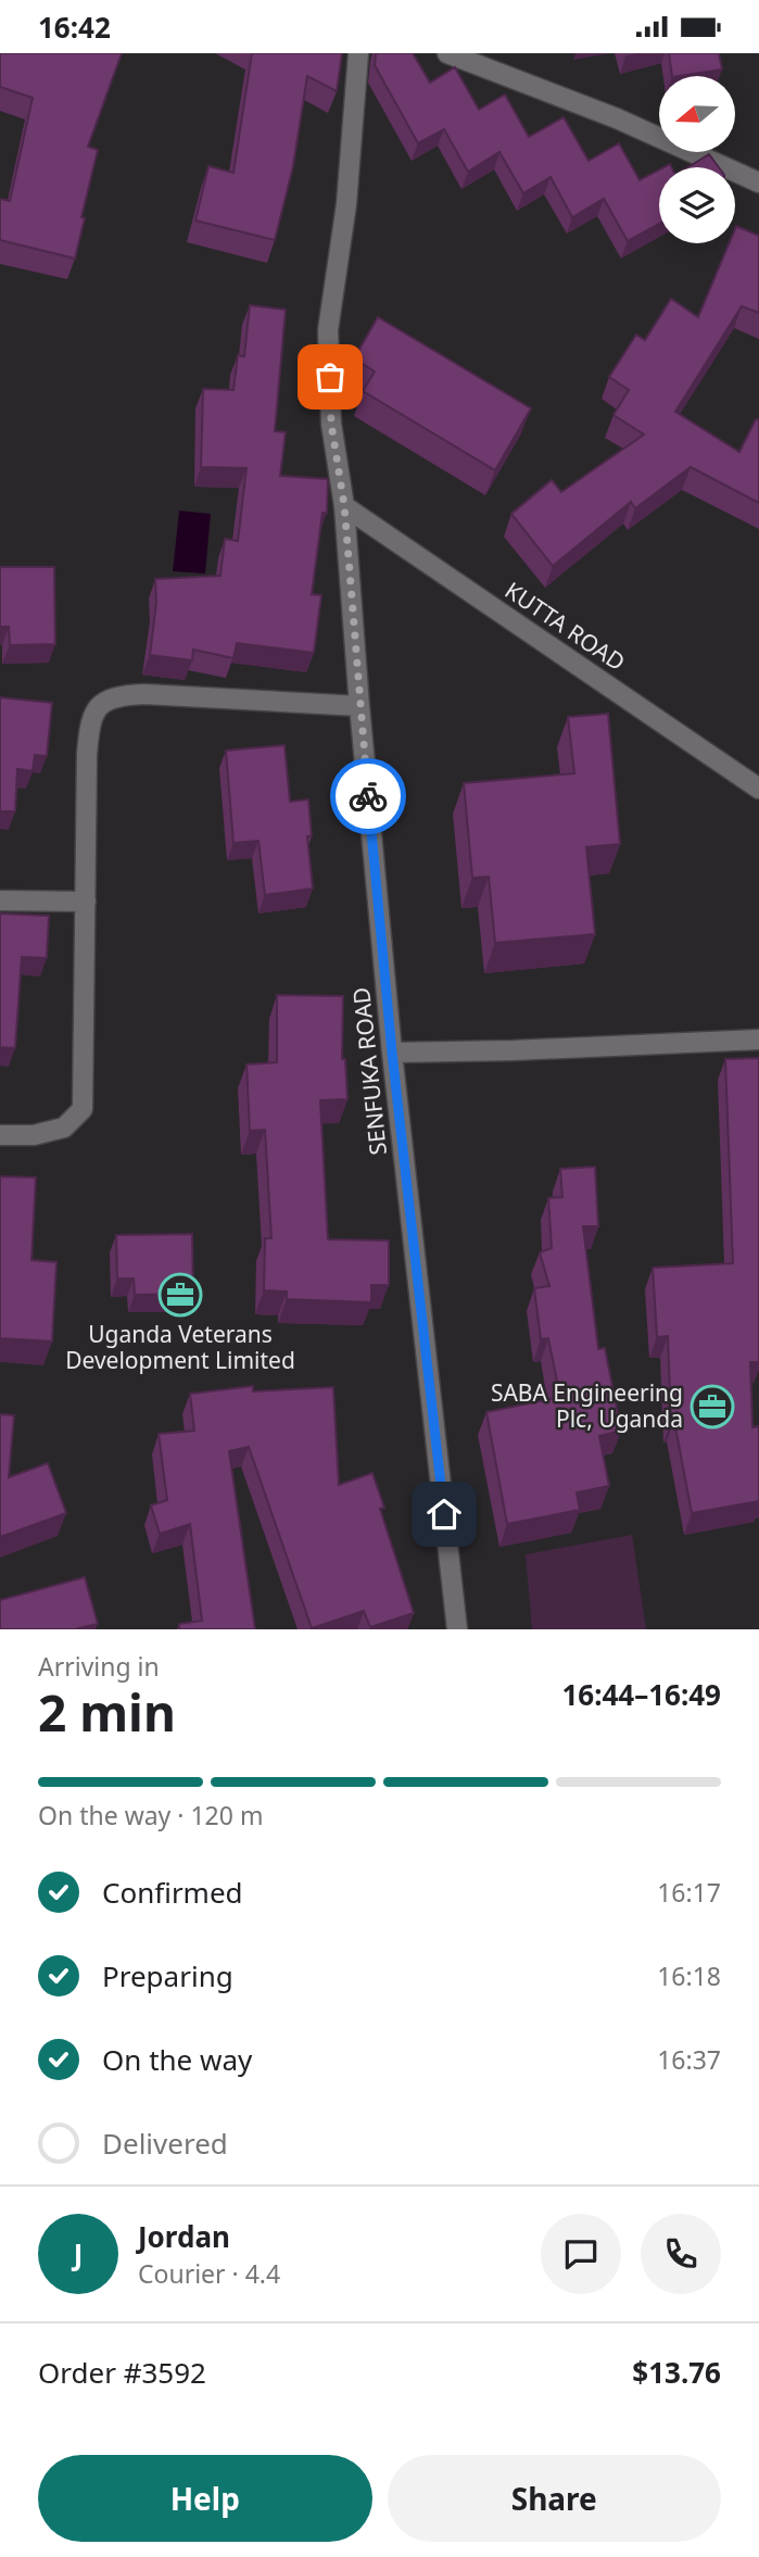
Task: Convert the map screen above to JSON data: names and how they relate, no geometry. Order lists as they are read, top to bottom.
{
  "streets": {
    "street": ["KUTTA ROAD", "SENFUKA ROAD"]
  },
  "crossings": [
    ["KUTTA ROAD", "SENFUKA ROAD"]
  ],
  "places": {
    "office": ["Uganda Veterans Development Limited", "SABA Engineering Plc, Uganda"]
  },
  "north": "left",
  "page": {
    "status": "16:42",
    "heading": ["2 min", "Arriving in", "16:44–16:49"],
    "panel": [
      "Jordan",
      "Courier · 4.4",
      "Order #3592",
      "$13.76"
    ],
    "bar": "On the way · 120 m",
    "list": [
      ["Confirmed", "16:17"],
      ["Preparing", "16:18"],
      ["On the way", "16:37"],
      "Delivered"
    ],
    "round": "J",
    "buttons": ["Help", "Share"]
  }
}
